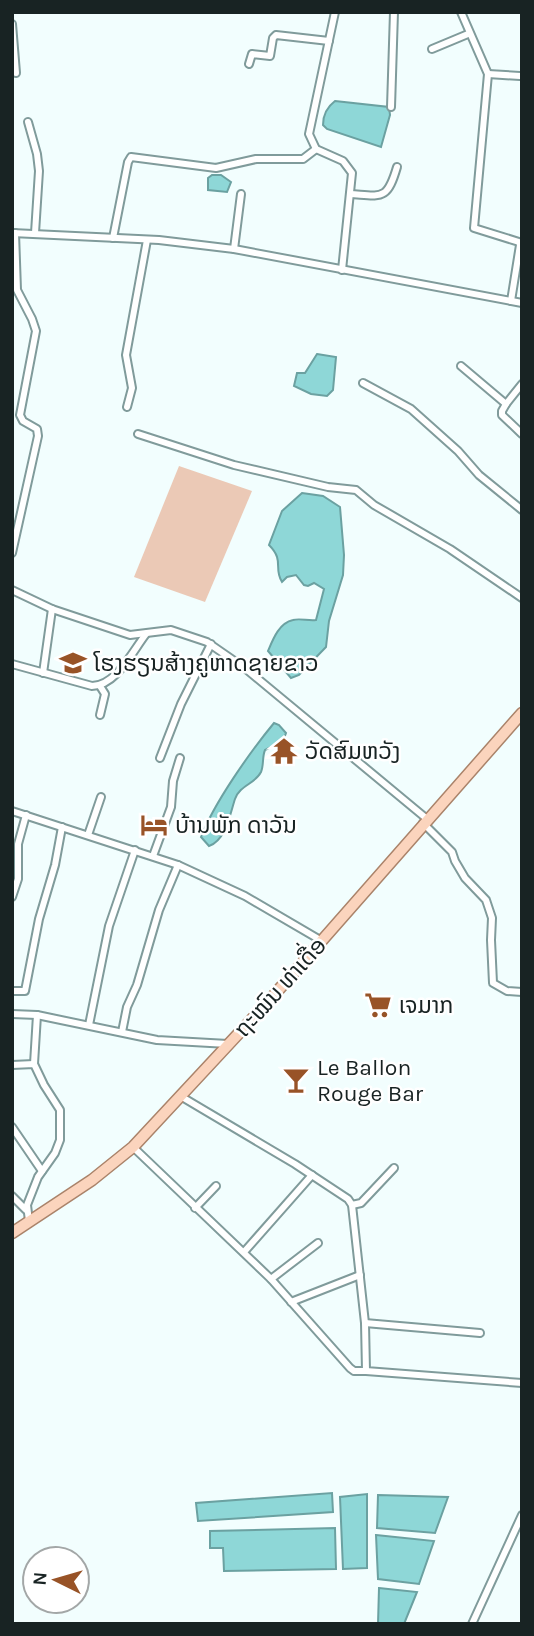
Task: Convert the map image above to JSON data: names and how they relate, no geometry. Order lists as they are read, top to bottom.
{
  "streets": {
    "main road": ["ຖະໝົນ ທ່າເດື່ອ"]
  },
  "places": {
    "school or university": ["ໂຮງຮຽນສ້າງຄູຫາດຊາຍຂາວ"],
    "temple": ["ວັດສົມຫວັງ"],
    "hotel": ["ບ້ານພັກ ດາວັນ"],
    "supermarket": ["ເຈມາກ"],
    "bar": ["Le Ballon Rouge Bar"]
  },
  "north": "left"
}
